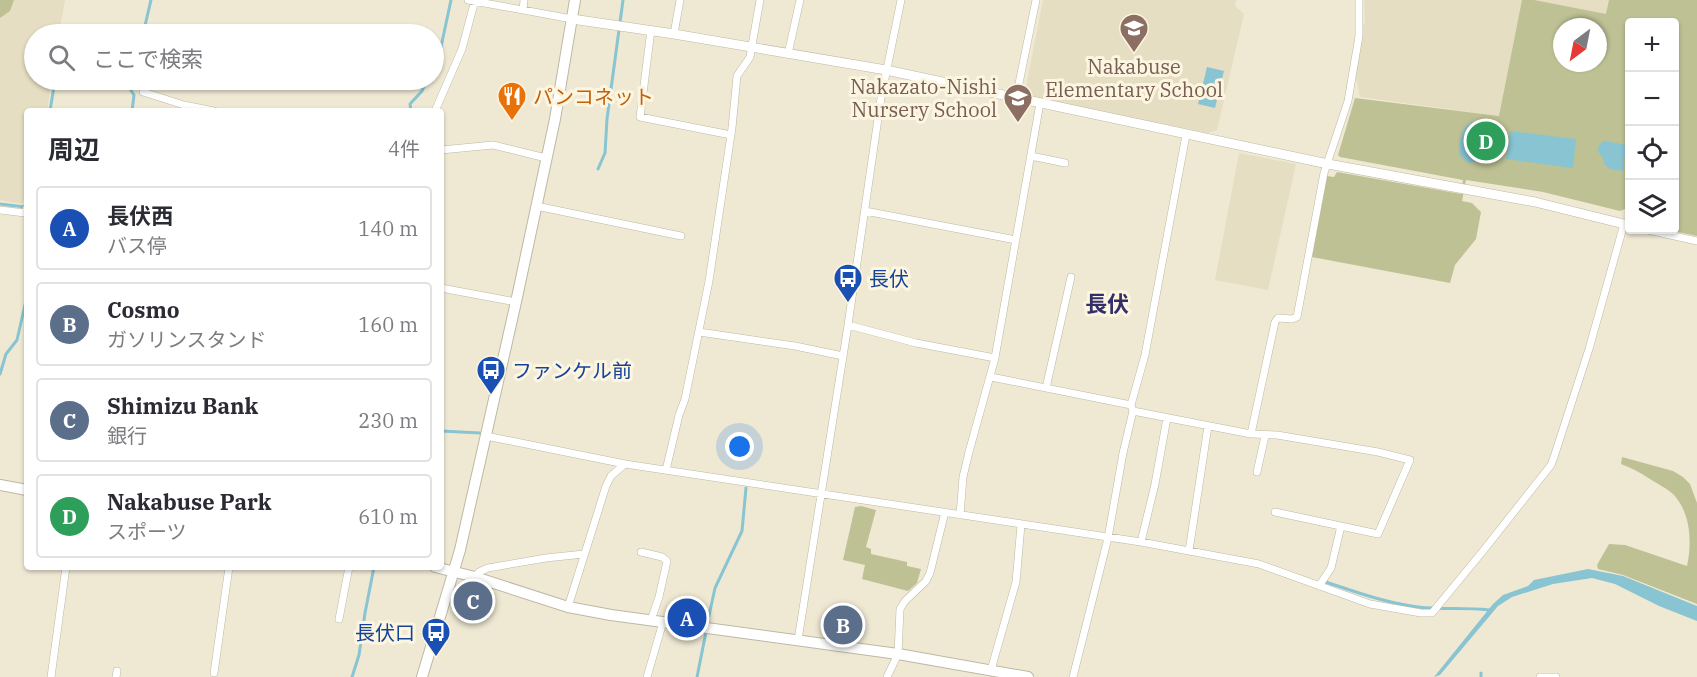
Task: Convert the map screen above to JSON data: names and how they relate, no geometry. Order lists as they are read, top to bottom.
{
  "districts": ["長伏"],
  "places": {
    "school or university": ["Nakabuse Elementary School", "Nakazato-Nishi Nursery School"],
    "restaurant": ["パンコネット"],
    "bus stop": ["長伏", "ファンケル前", "長伏口"]
  },
  "north": "bottom left",
  "page": {
    "map_buttons": ["+", "−"],
    "search": "ここで検索",
    "heading": ["周辺", "4件"],
    "pins": [
      "D",
      "C",
      "A",
      "B"
    ],
    "list": [
      {
        "mark": "A",
        "name": "長伏西",
        "note": "バス停",
        "value": "140 m"
      },
      {
        "mark": "B",
        "name": "Cosmo",
        "note": "ガソリンスタンド",
        "value": "160 m"
      },
      {
        "mark": "C",
        "name": "Shimizu Bank",
        "note": "銀行",
        "value": "230 m"
      },
      {
        "mark": "D",
        "name": "Nakabuse Park",
        "note": "スポーツ",
        "value": "610 m"
      }
    ]
  }
}
